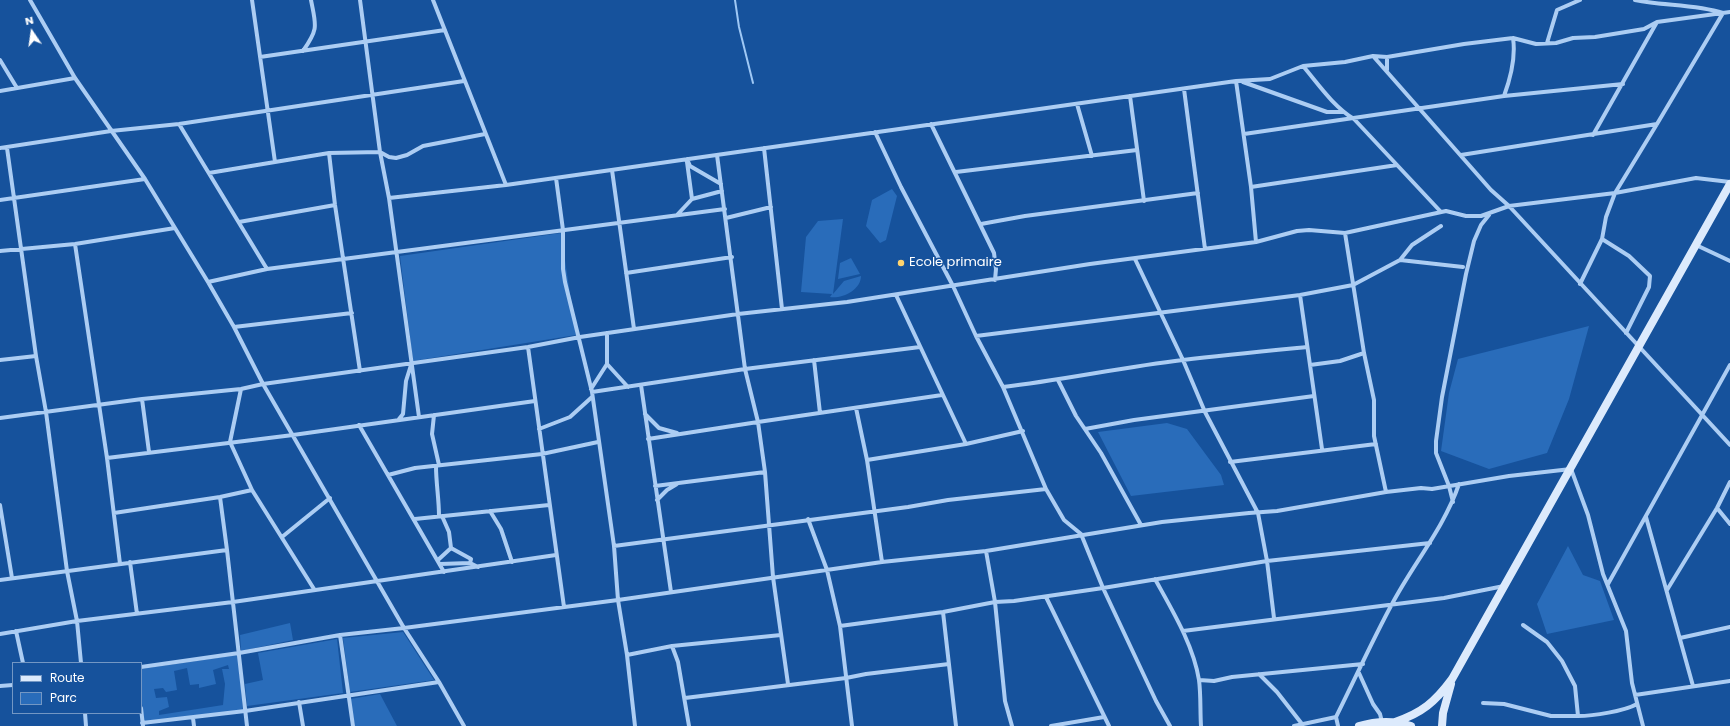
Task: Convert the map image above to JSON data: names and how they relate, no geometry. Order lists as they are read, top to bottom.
{
  "places": ["Ecole primaire"],
  "legend": ["Route", "Parc"],
  "north": "top"
}
